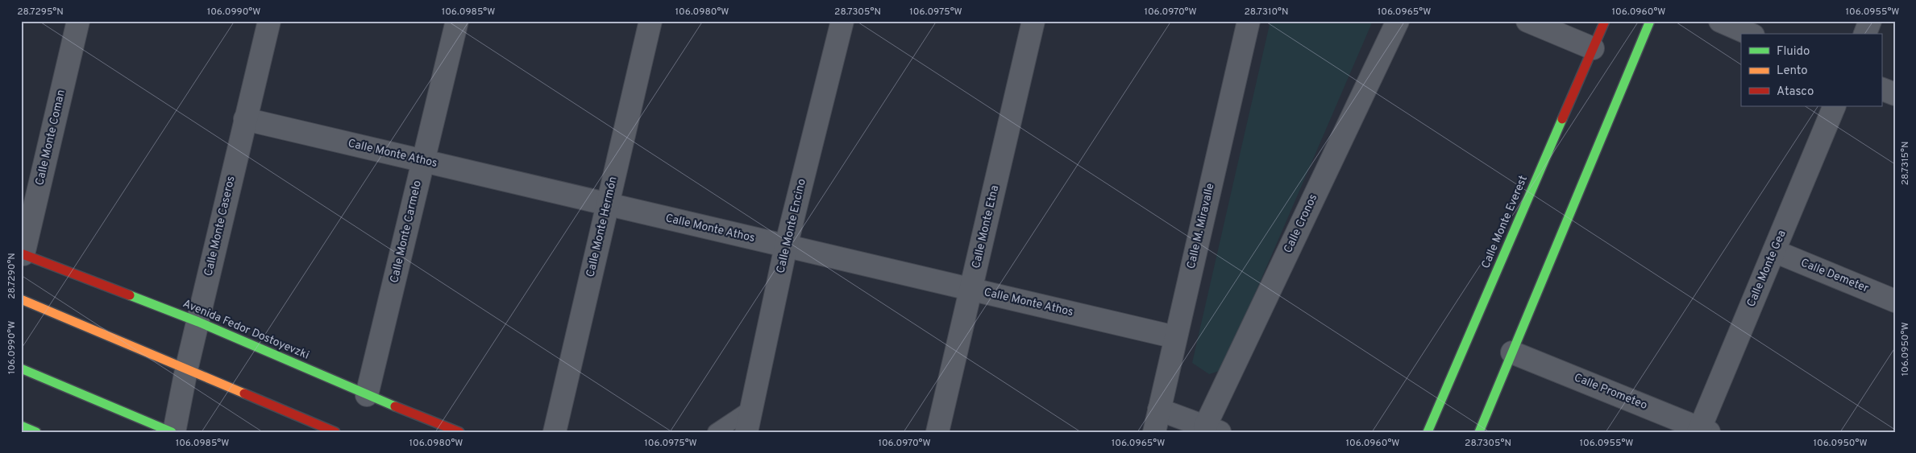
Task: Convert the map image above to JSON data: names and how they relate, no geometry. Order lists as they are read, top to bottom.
{
  "streets": {
    "street": [
      "Calle Monte Coman",
      "Calle Monte Athos",
      "Calle Monte Everest",
      "Calle Cronos",
      "Calle Monte Caseros",
      "Calle Monte Encino",
      "Calle M. Miravalle",
      "Calle Monte Hermón",
      "Calle Monte Etna",
      "Calle Monte Carmelo",
      "Calle Monte Gea",
      "Calle Demeter",
      "Avenida Fedor Dostoyevzki",
      "Calle Prometeo"
    ]
  },
  "crossings": [
    ["Calle Monte Coman", "Avenida Fedor Dostoyevzki"],
    ["Calle Monte Athos", "Calle Monte Caseros"],
    ["Calle Monte Athos", "Calle Monte Encino"],
    ["Calle Monte Athos", "Calle M. Miravalle"],
    ["Calle Monte Athos", "Calle Monte Hermón"],
    ["Calle Monte Athos", "Calle Monte Etna"],
    ["Calle Monte Athos", "Calle Monte Carmelo"],
    ["Calle Cronos", "Calle M. Miravalle"],
    ["Calle Monte Caseros", "Avenida Fedor Dostoyevzki"],
    ["Calle Monte Carmelo", "Avenida Fedor Dostoyevzki"],
    ["Calle Monte Gea", "Calle Demeter"],
    ["Calle Monte Gea", "Calle Prometeo"]
  ],
  "legend": ["Fluido", "Lento", "Atasco"],
  "coordinates": [
    "28.7295°N",
    "106.0990°W",
    "106.0985°W",
    "106.0980°W",
    "28.7305°N",
    "106.0975°W",
    "106.0970°W",
    "28.7310°N",
    "106.0965°W",
    "106.0960°W",
    "106.0955°W",
    "28.7315°N",
    "28.7290°N",
    "106.0950°W"
  ]
}
